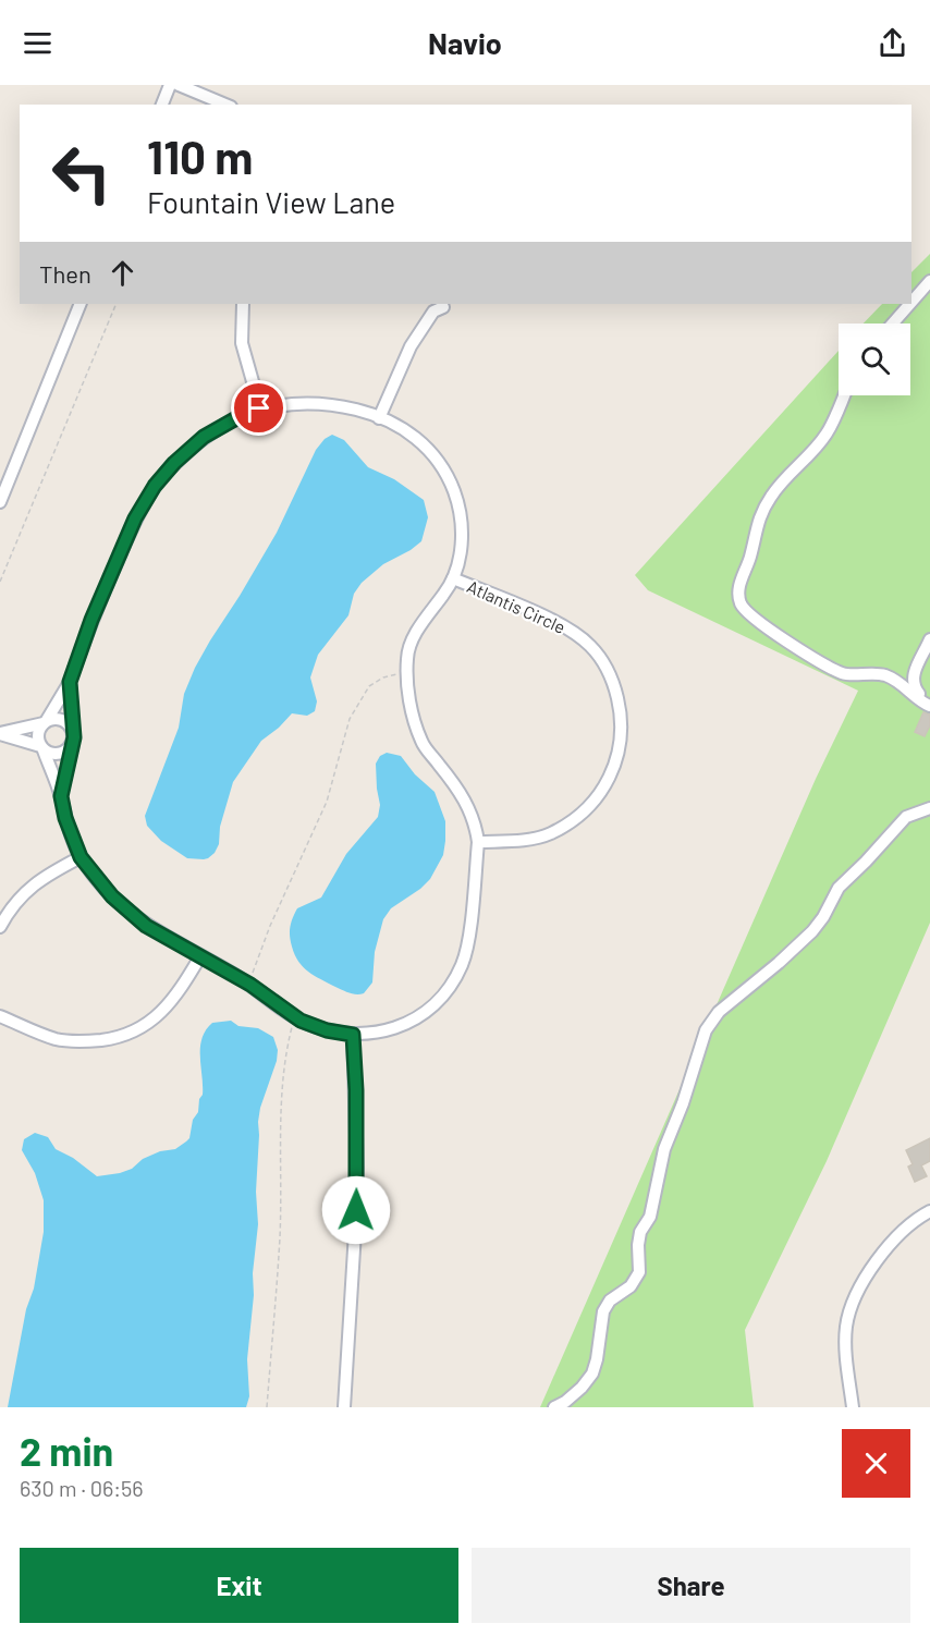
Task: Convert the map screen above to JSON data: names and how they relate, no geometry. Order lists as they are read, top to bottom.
{
  "streets": {
    "street": ["Atlantis Circle"]
  },
  "page": {
    "header": "Navio",
    "turn": ["110 m", "Fountain View Lane"],
    "then": "Then",
    "heading": ["2 min", "630 m · 06:56"],
    "buttons": ["Exit", "Share"]
  }
}
